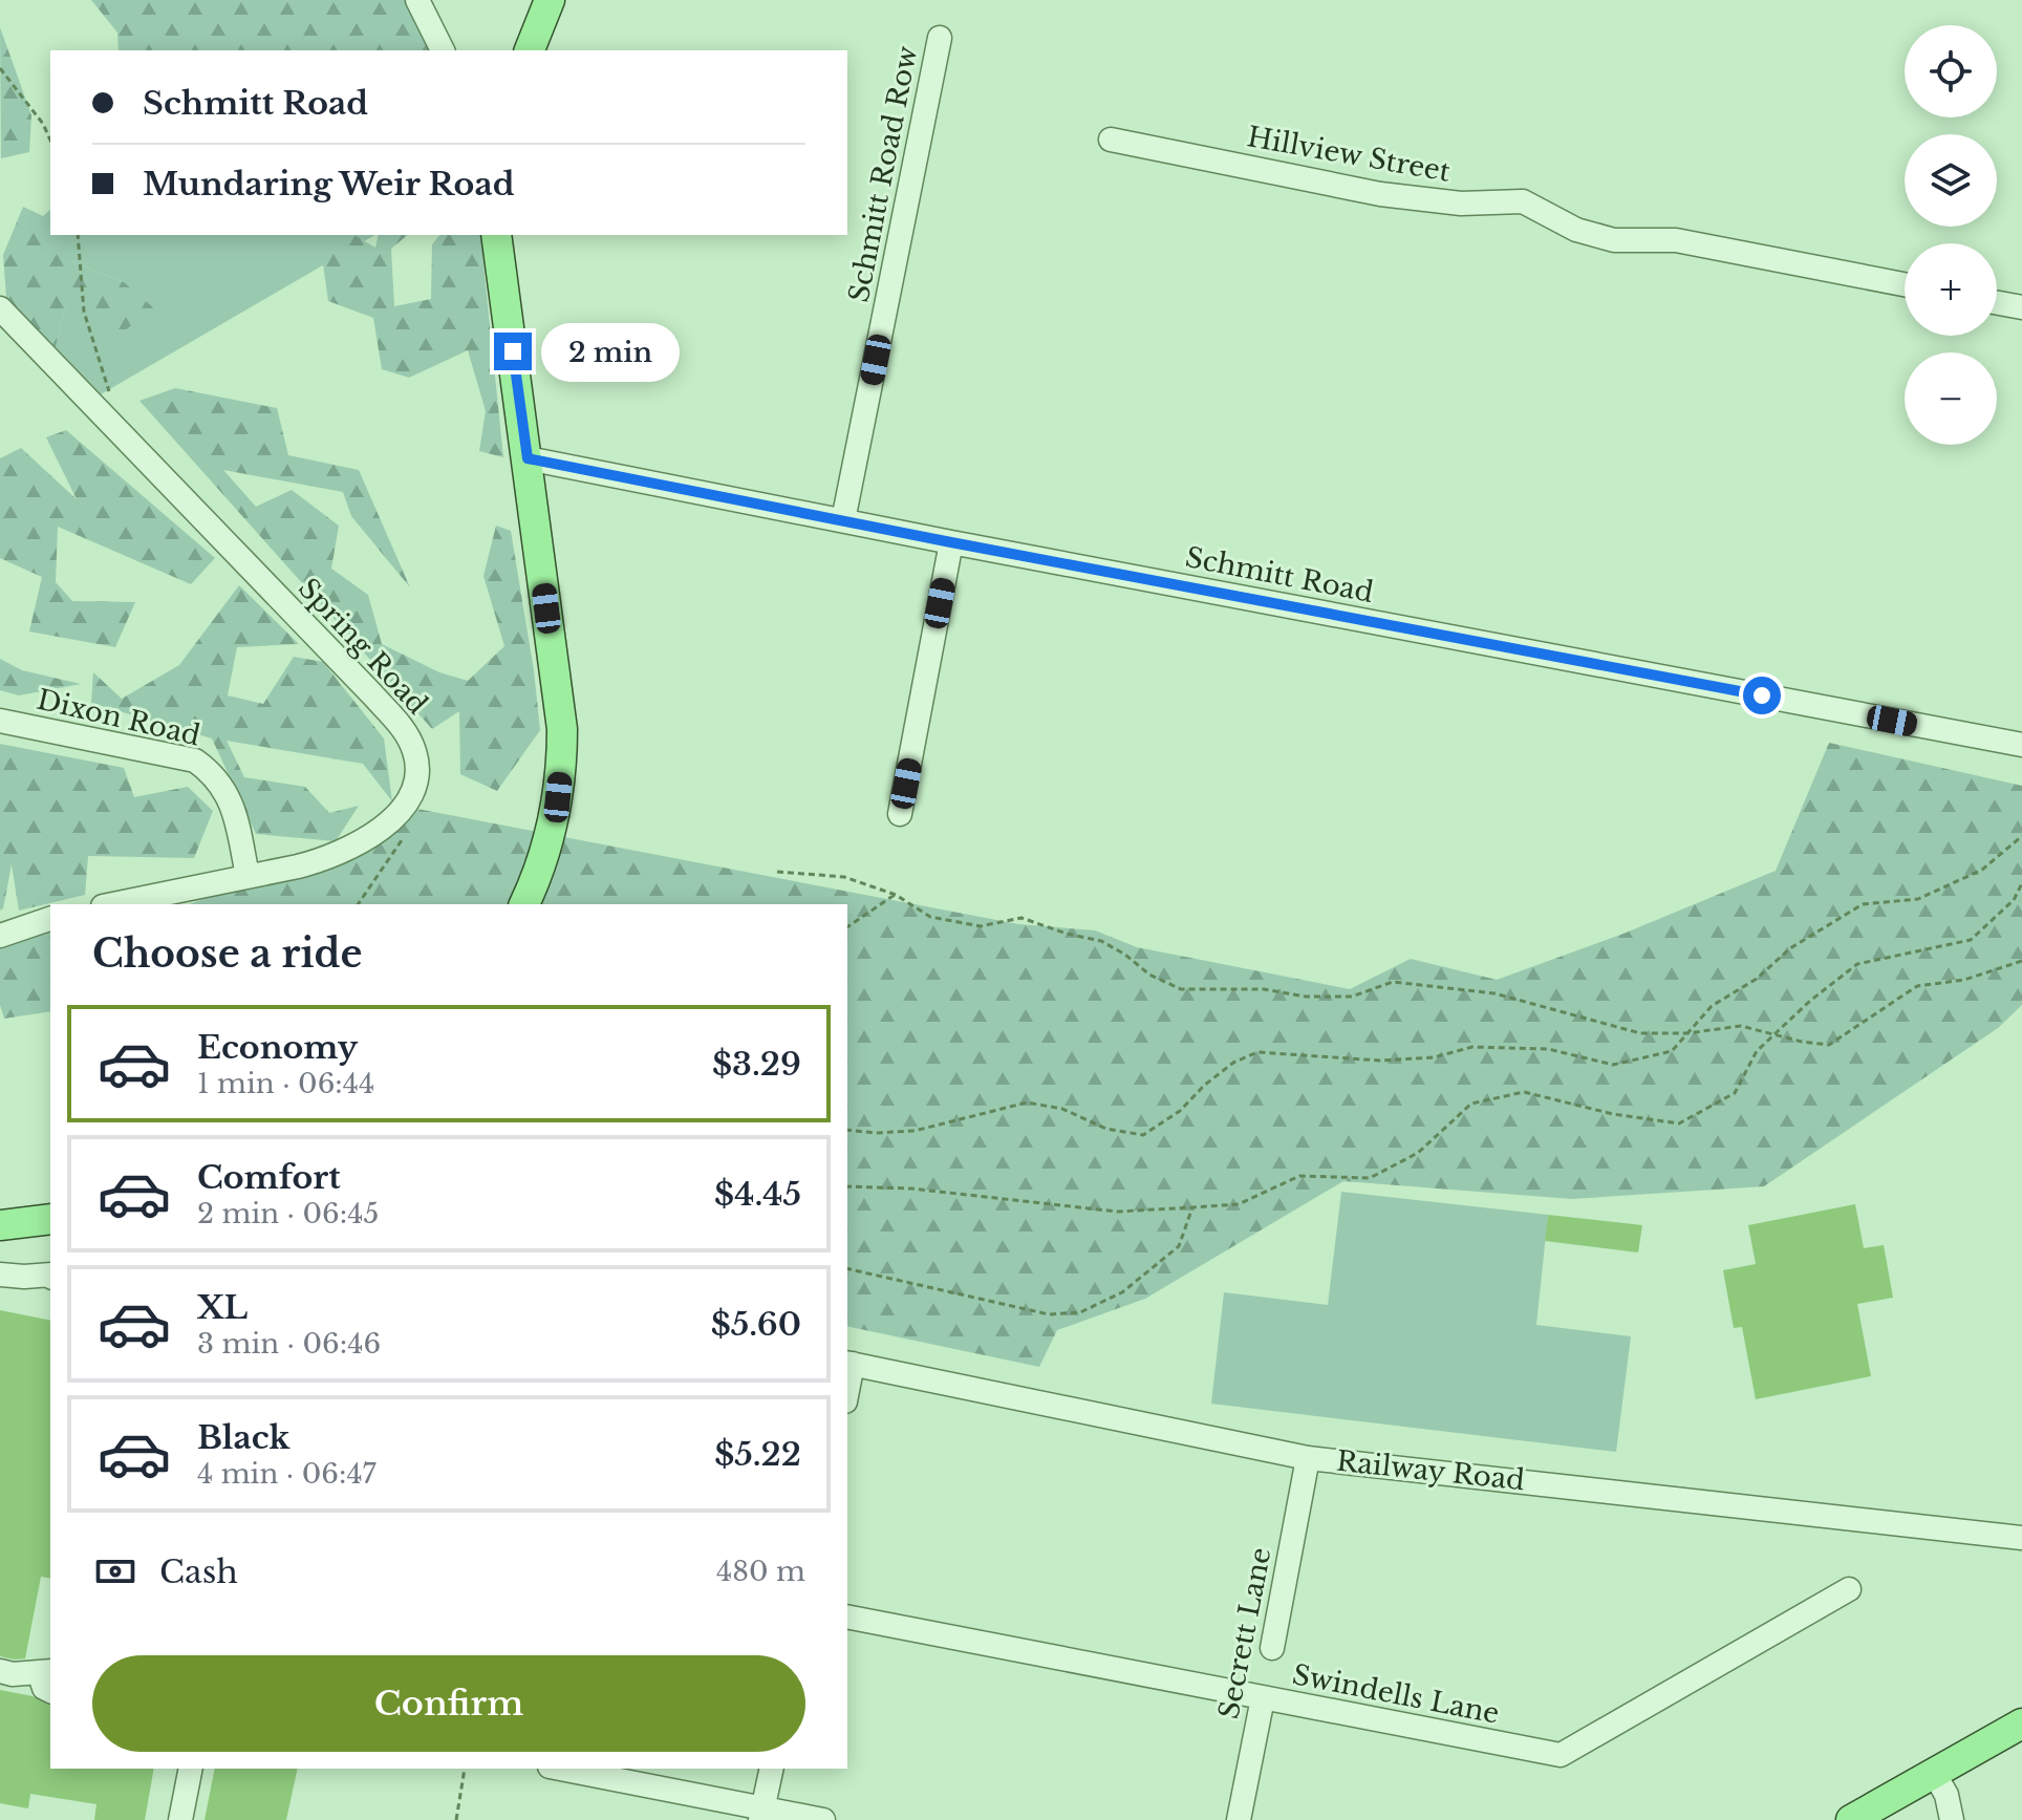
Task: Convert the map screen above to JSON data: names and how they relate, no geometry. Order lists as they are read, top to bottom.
{
  "streets": {
    "street": [
      "Hillview Street",
      "Schmitt Road Row",
      "Schmitt Road",
      "Spring Road",
      "Dixon Road",
      "Railway Road",
      "Secrett Lane",
      "Swindells Lane"
    ]
  },
  "crossings": [
    ["Schmitt Road Row", "Schmitt Road"],
    ["Spring Road", "Dixon Road"],
    ["Railway Road", "Secrett Lane"],
    ["Secrett Lane", "Swindells Lane"]
  ],
  "page": {
    "map_buttons": ["+", "−"],
    "banner": ["Schmitt Road", "Mundaring Weir Road"],
    "bubble": "2 min",
    "heading": "Choose a ride",
    "list": [
      {
        "name": "Economy",
        "note": "1 min · 06:44",
        "value": "$3.29"
      },
      {
        "name": "Comfort",
        "note": "2 min · 06:45",
        "value": "$4.45"
      },
      {
        "name": "XL",
        "note": "3 min · 06:46",
        "value": "$5.60"
      },
      {
        "name": "Black",
        "note": "4 min · 06:47",
        "value": "$5.22"
      }
    ],
    "pay": ["Cash", "480 m"],
    "buttons": "Confirm"
  }
}
